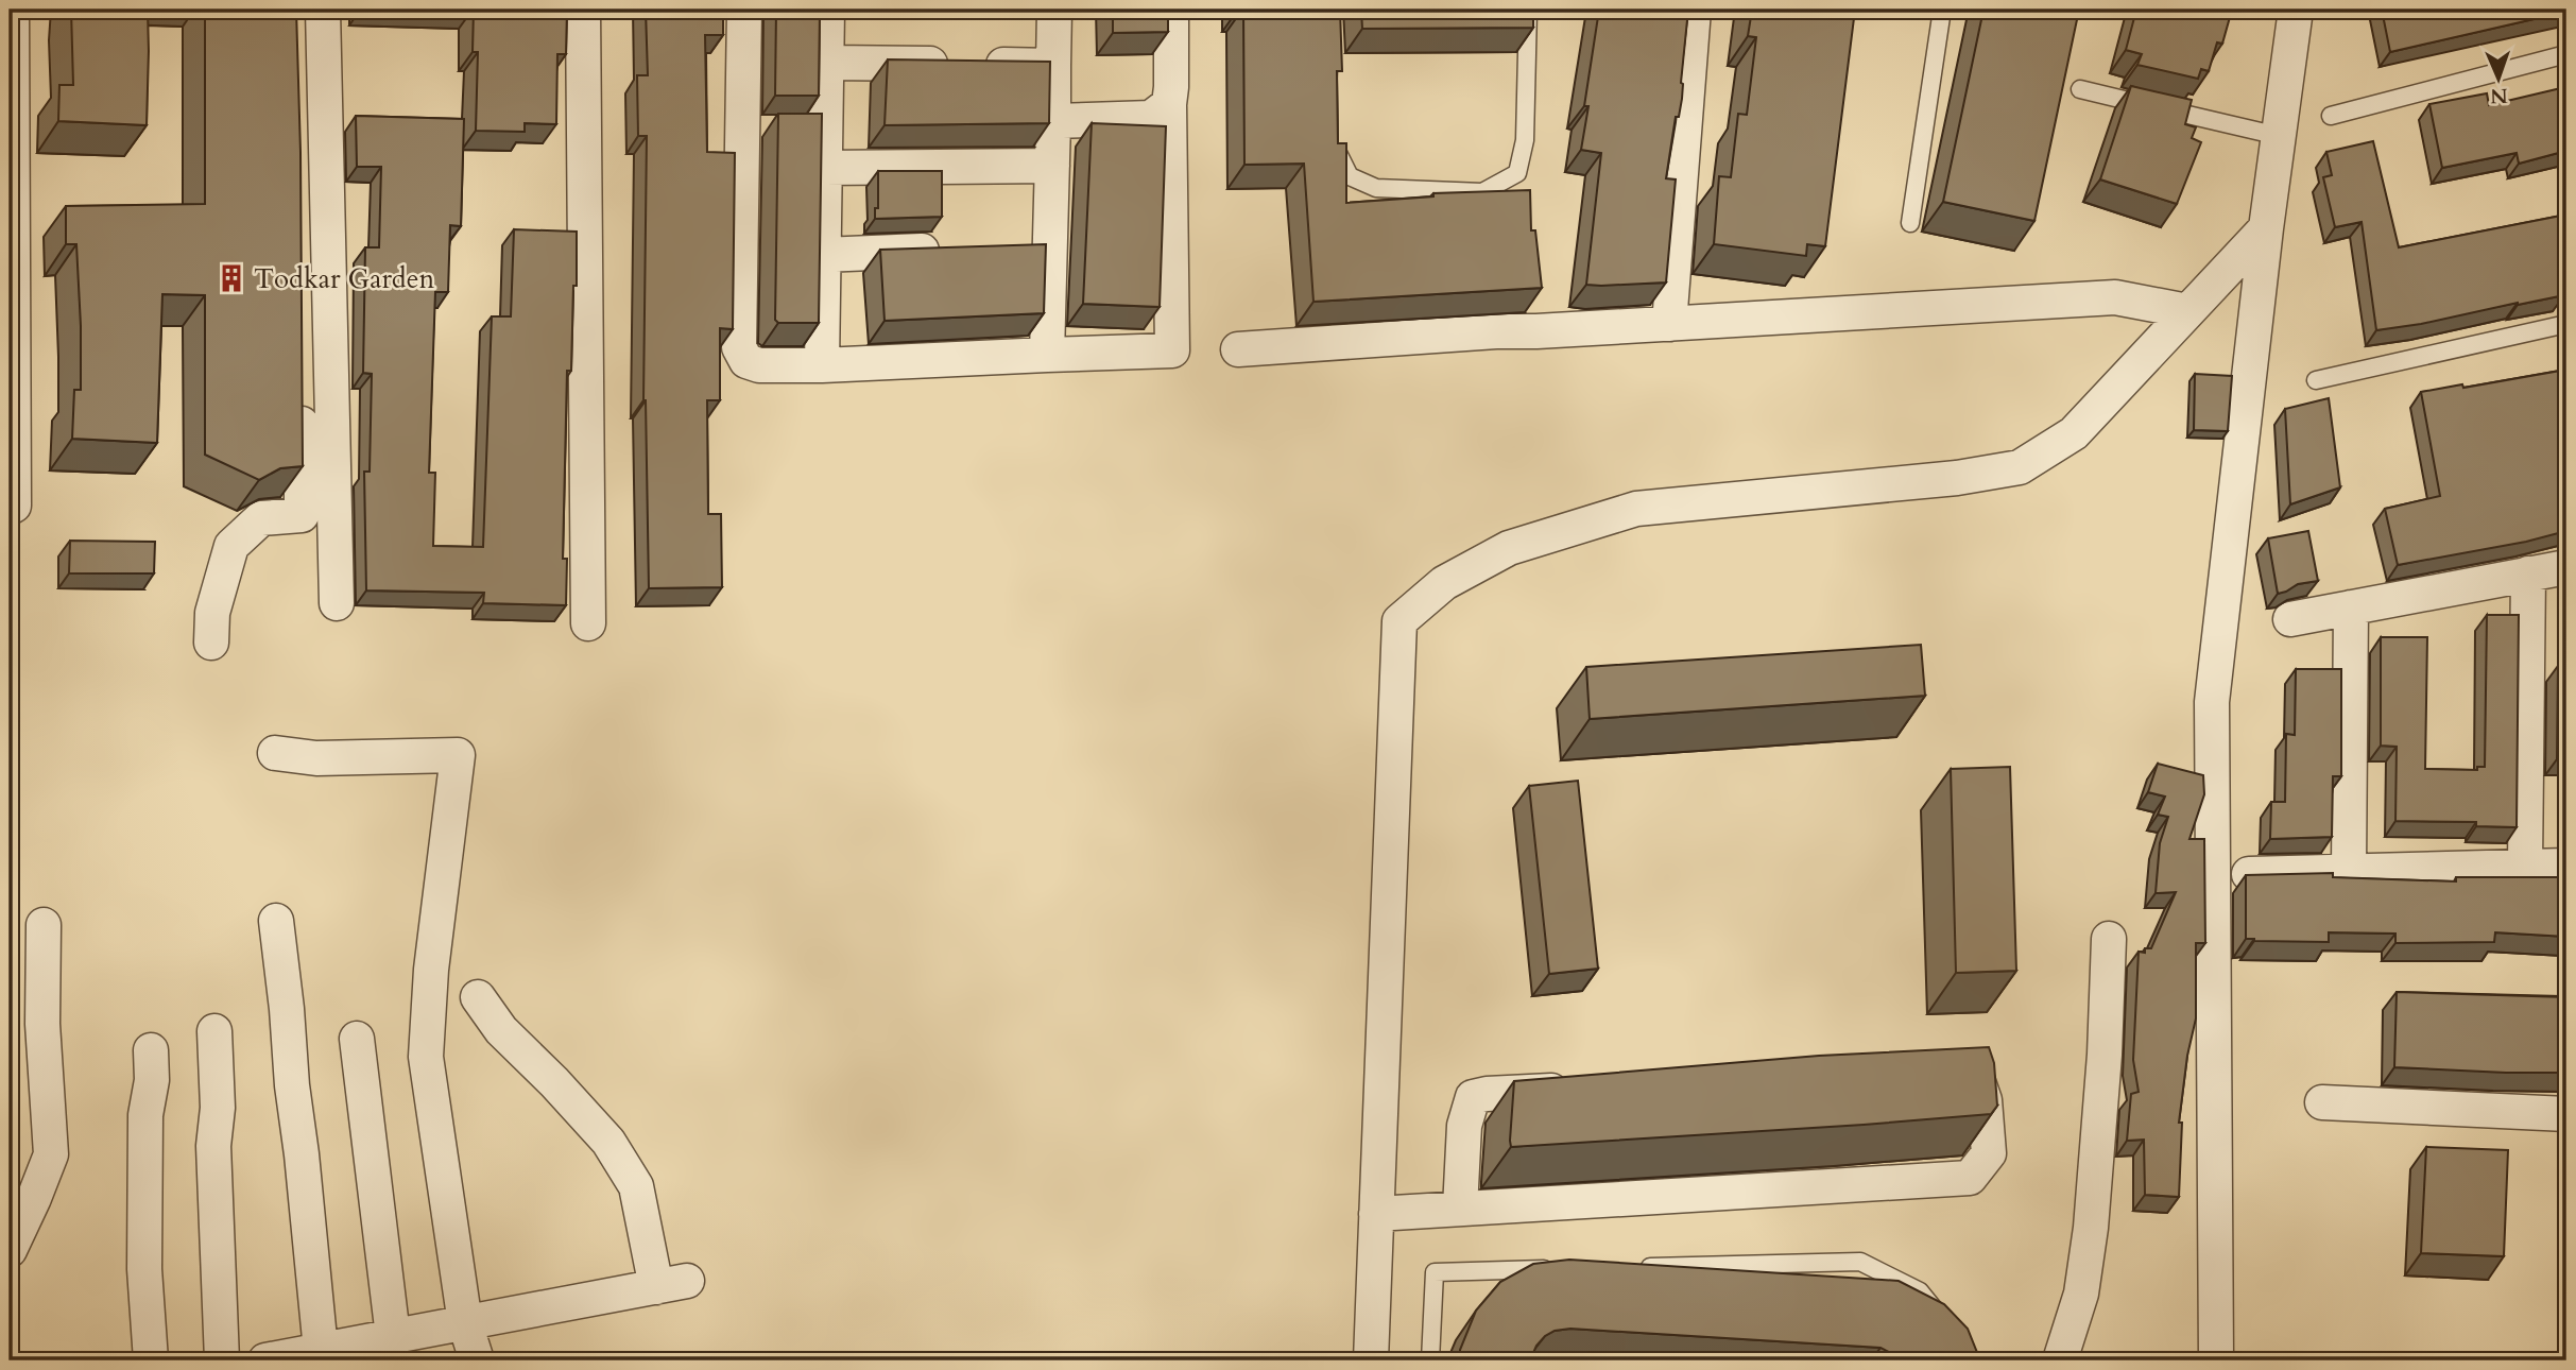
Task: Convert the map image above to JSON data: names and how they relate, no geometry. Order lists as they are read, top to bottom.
{
  "places": {
    "building": ["Todkar Garden"]
  },
  "north": "bottom"
}
